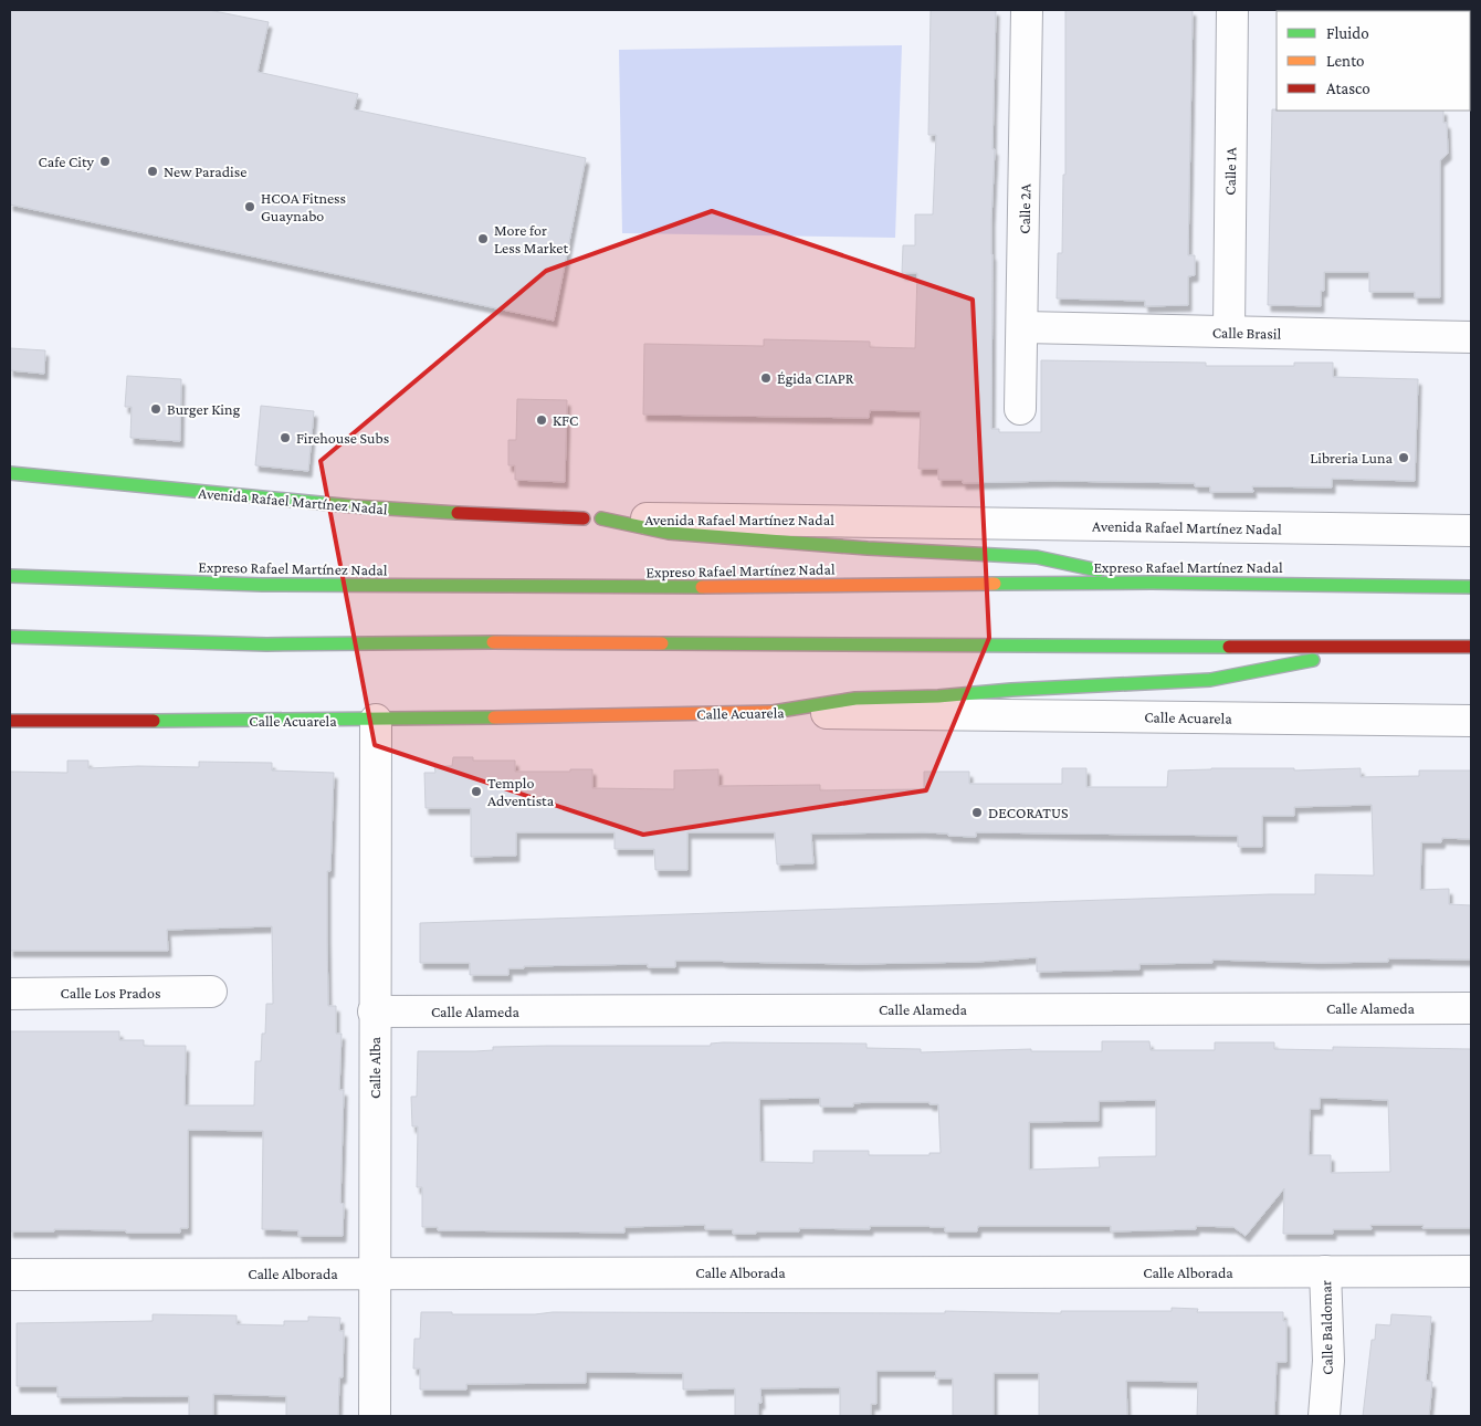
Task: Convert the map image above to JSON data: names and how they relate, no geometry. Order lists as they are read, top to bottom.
{
  "streets": {
    "main road": ["Avenida Rafael Martínez Nadal", "Expreso Rafael Martínez Nadal", "Calle Acuarela"],
    "street": [
      "Calle 1A",
      "Calle 2A",
      "Calle Brasil",
      "Calle Los Prados",
      "Calle Alameda",
      "Calle Alba",
      "Calle Alborada",
      "Calle Baldomar"
    ]
  },
  "crossings": [
    ["Calle 1A", "Calle Brasil"],
    ["Calle 2A", "Calle Brasil"],
    ["Calle Acuarela", "Calle Alba"],
    ["Calle Alameda", "Calle Alba"],
    ["Calle Alba", "Calle Alborada"],
    ["Calle Alborada", "Calle Baldomar"]
  ],
  "places": [
    "Cafe City",
    "New Paradise",
    "HCOA Fitness Guaynabo",
    "More for Less Market",
    "Égida CIAPR",
    "Burger King",
    "KFC",
    "Firehouse Subs",
    "Libreria Luna",
    "Templo Adventista",
    "DECORATUS"
  ],
  "legend": ["Fluido", "Lento", "Atasco"]
}
